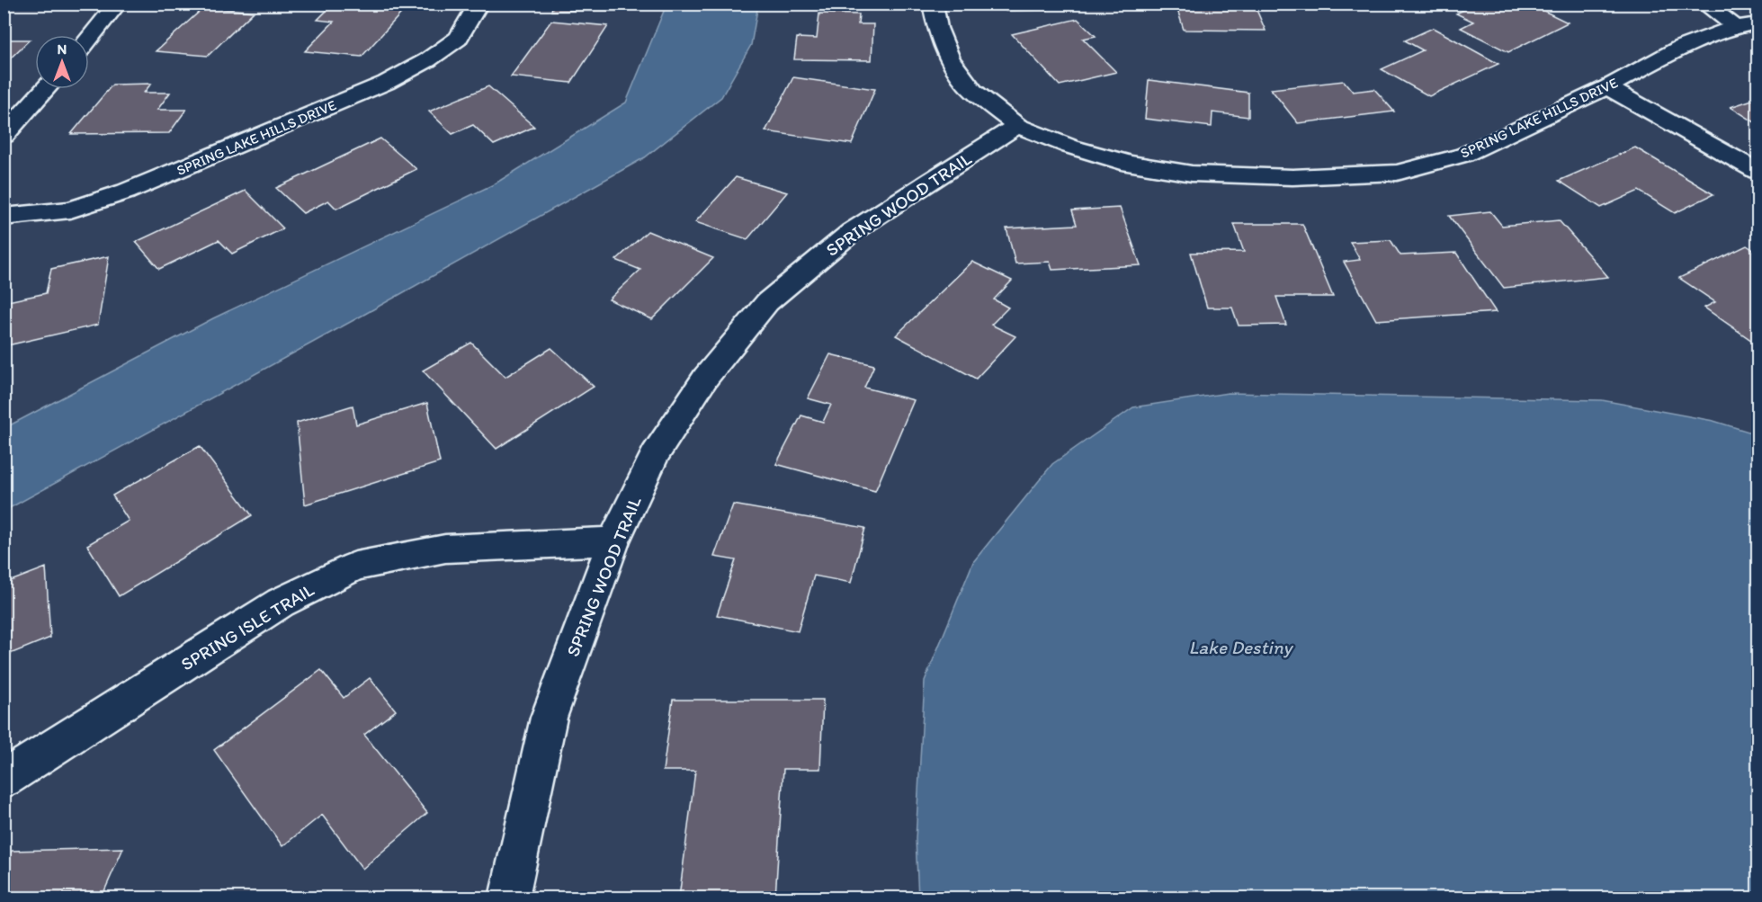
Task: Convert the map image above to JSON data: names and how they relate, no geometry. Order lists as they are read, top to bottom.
{
  "streets": {
    "street": ["SPRING LAKE HILLS DRIVE", "SPRING WOOD TRAIL", "SPRING ISLE TRAIL"]
  },
  "crossings": [
    ["SPRING LAKE HILLS DRIVE", "SPRING WOOD TRAIL"],
    ["SPRING WOOD TRAIL", "SPRING ISLE TRAIL"]
  ],
  "water": ["Lake Destiny"],
  "north": "top"
}
